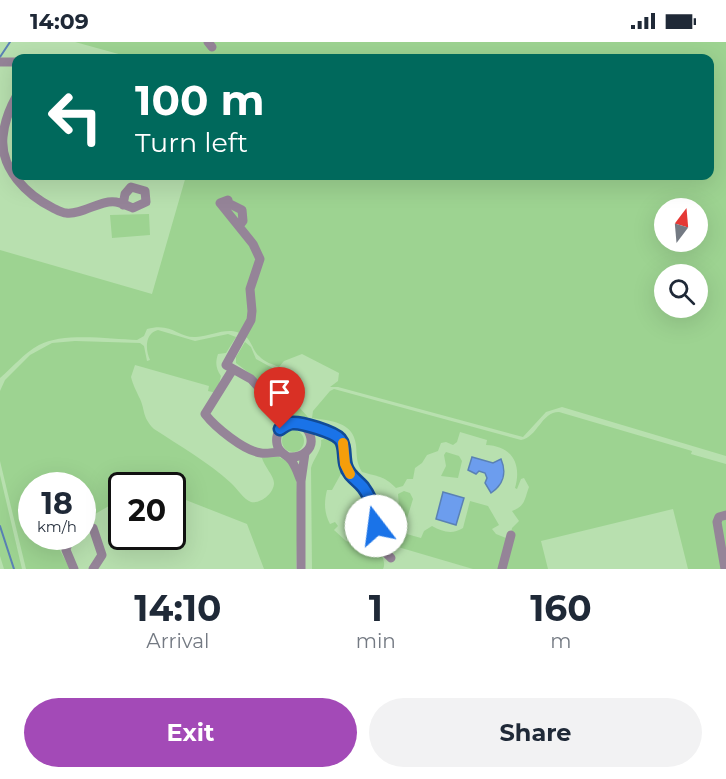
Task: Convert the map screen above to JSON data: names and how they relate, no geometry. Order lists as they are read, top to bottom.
{
  "north": "top",
  "page": {
    "status": "14:09",
    "turn": ["100 m", "Turn left"],
    "speed": "18 km/h",
    "limit": "20",
    "eta": [
      "14:10",
      "Arrival",
      "1",
      "min",
      "160",
      "m"
    ],
    "buttons": ["Exit", "Share"]
  }
}
